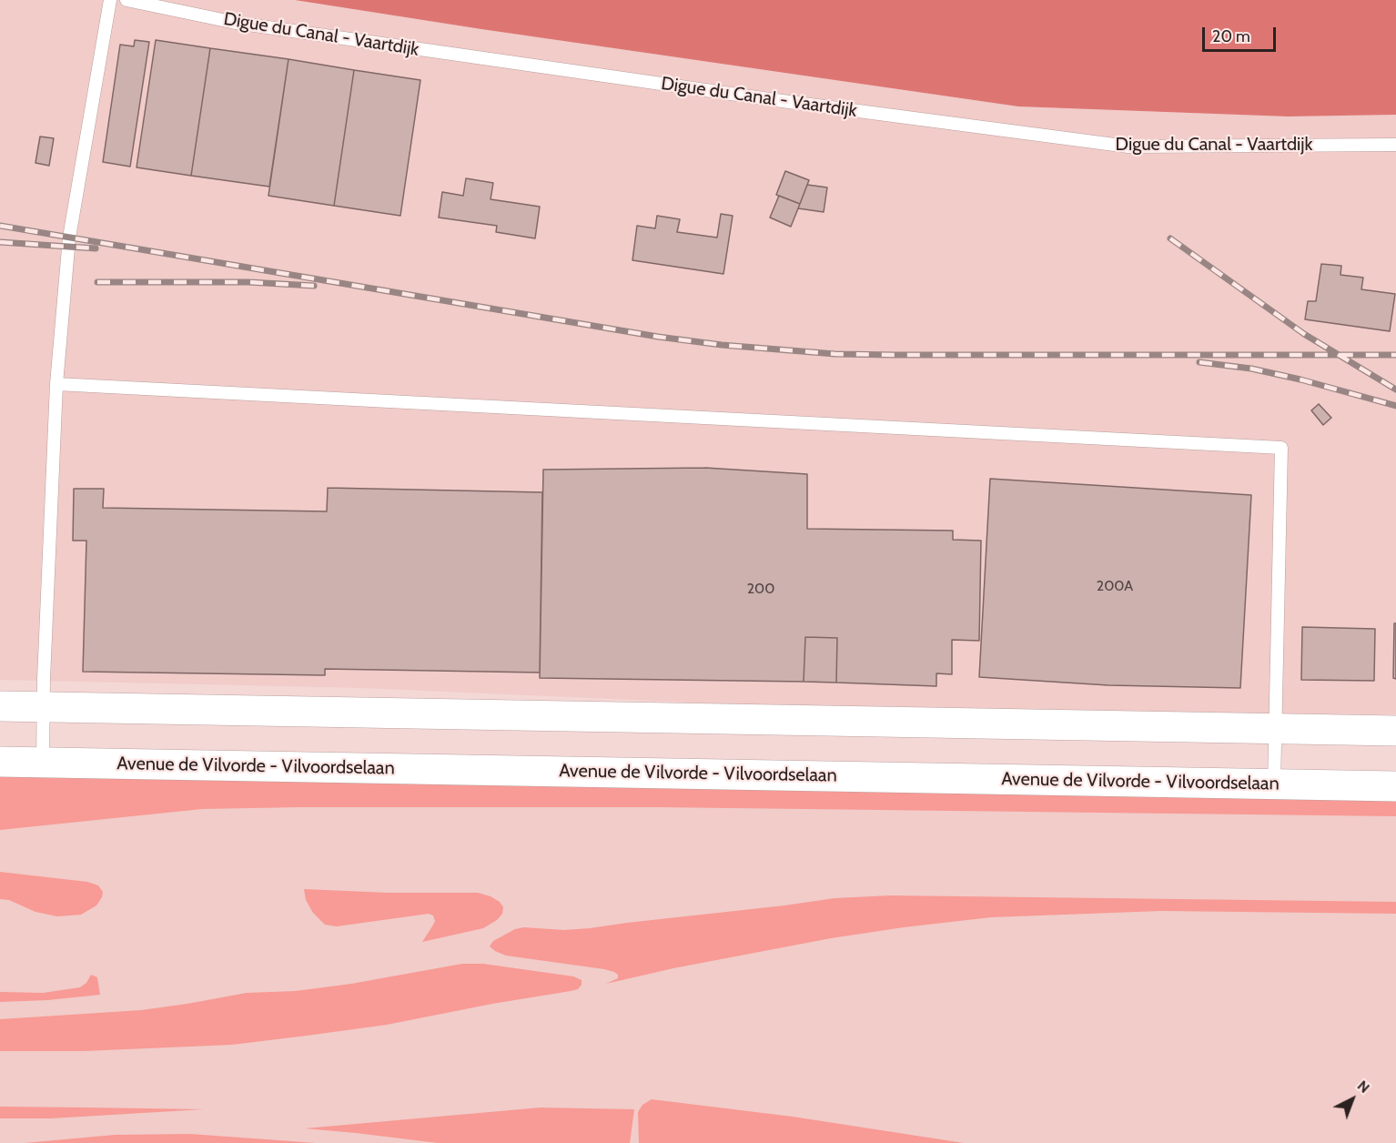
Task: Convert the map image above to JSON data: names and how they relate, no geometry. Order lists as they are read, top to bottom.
{
  "streets": {
    "main road": ["Avenue de Vilvorde - Vilvoordselaan"],
    "lane": ["Digue du Canal - Vaartdijk"]
  },
  "house_numbers": ["200A", "200"],
  "scale_bar": "20 m",
  "north": "top right"
}
